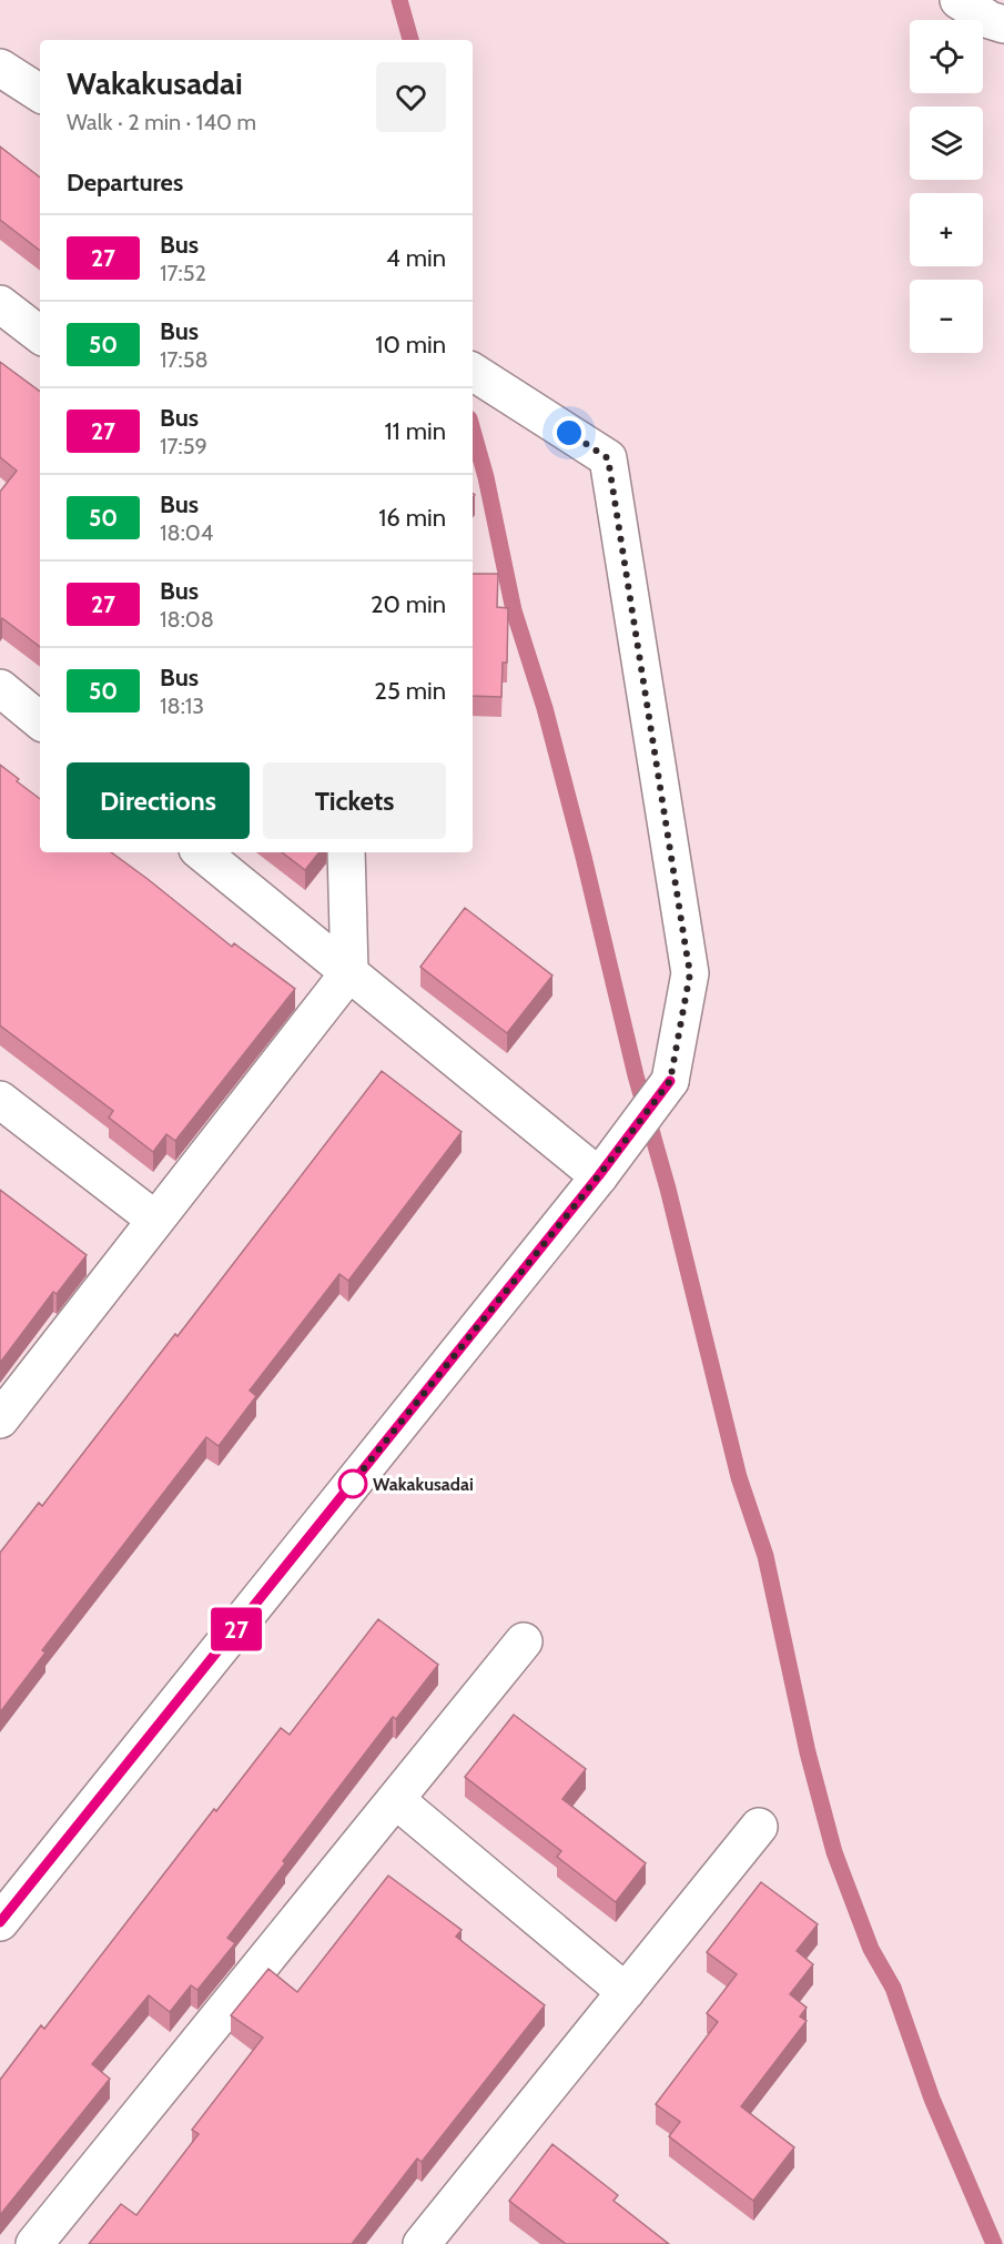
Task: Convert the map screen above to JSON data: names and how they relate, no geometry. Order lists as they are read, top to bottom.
{
  "places": ["Wakakusadai"],
  "lines": ["bus line 27"],
  "page": {
    "on_map": "27",
    "map_buttons": ["+", "−"],
    "heading": [
      ["Wakakusadai", "Walk · 2 min · 140 m"],
      "Departures"
    ],
    "list": [
      {
        "mark": "27",
        "name": "Bus",
        "note": "17:52",
        "value": "4 min"
      },
      {
        "mark": "50",
        "name": "Bus",
        "note": "17:58",
        "value": "10 min"
      },
      {
        "mark": "27",
        "name": "Bus",
        "note": "17:59",
        "value": "11 min"
      },
      {
        "mark": "50",
        "name": "Bus",
        "note": "18:04",
        "value": "16 min"
      },
      {
        "mark": "27",
        "name": "Bus",
        "note": "18:08",
        "value": "20 min"
      },
      {
        "mark": "50",
        "name": "Bus",
        "note": "18:13",
        "value": "25 min"
      }
    ],
    "buttons": ["Directions", "Tickets"]
  }
}
